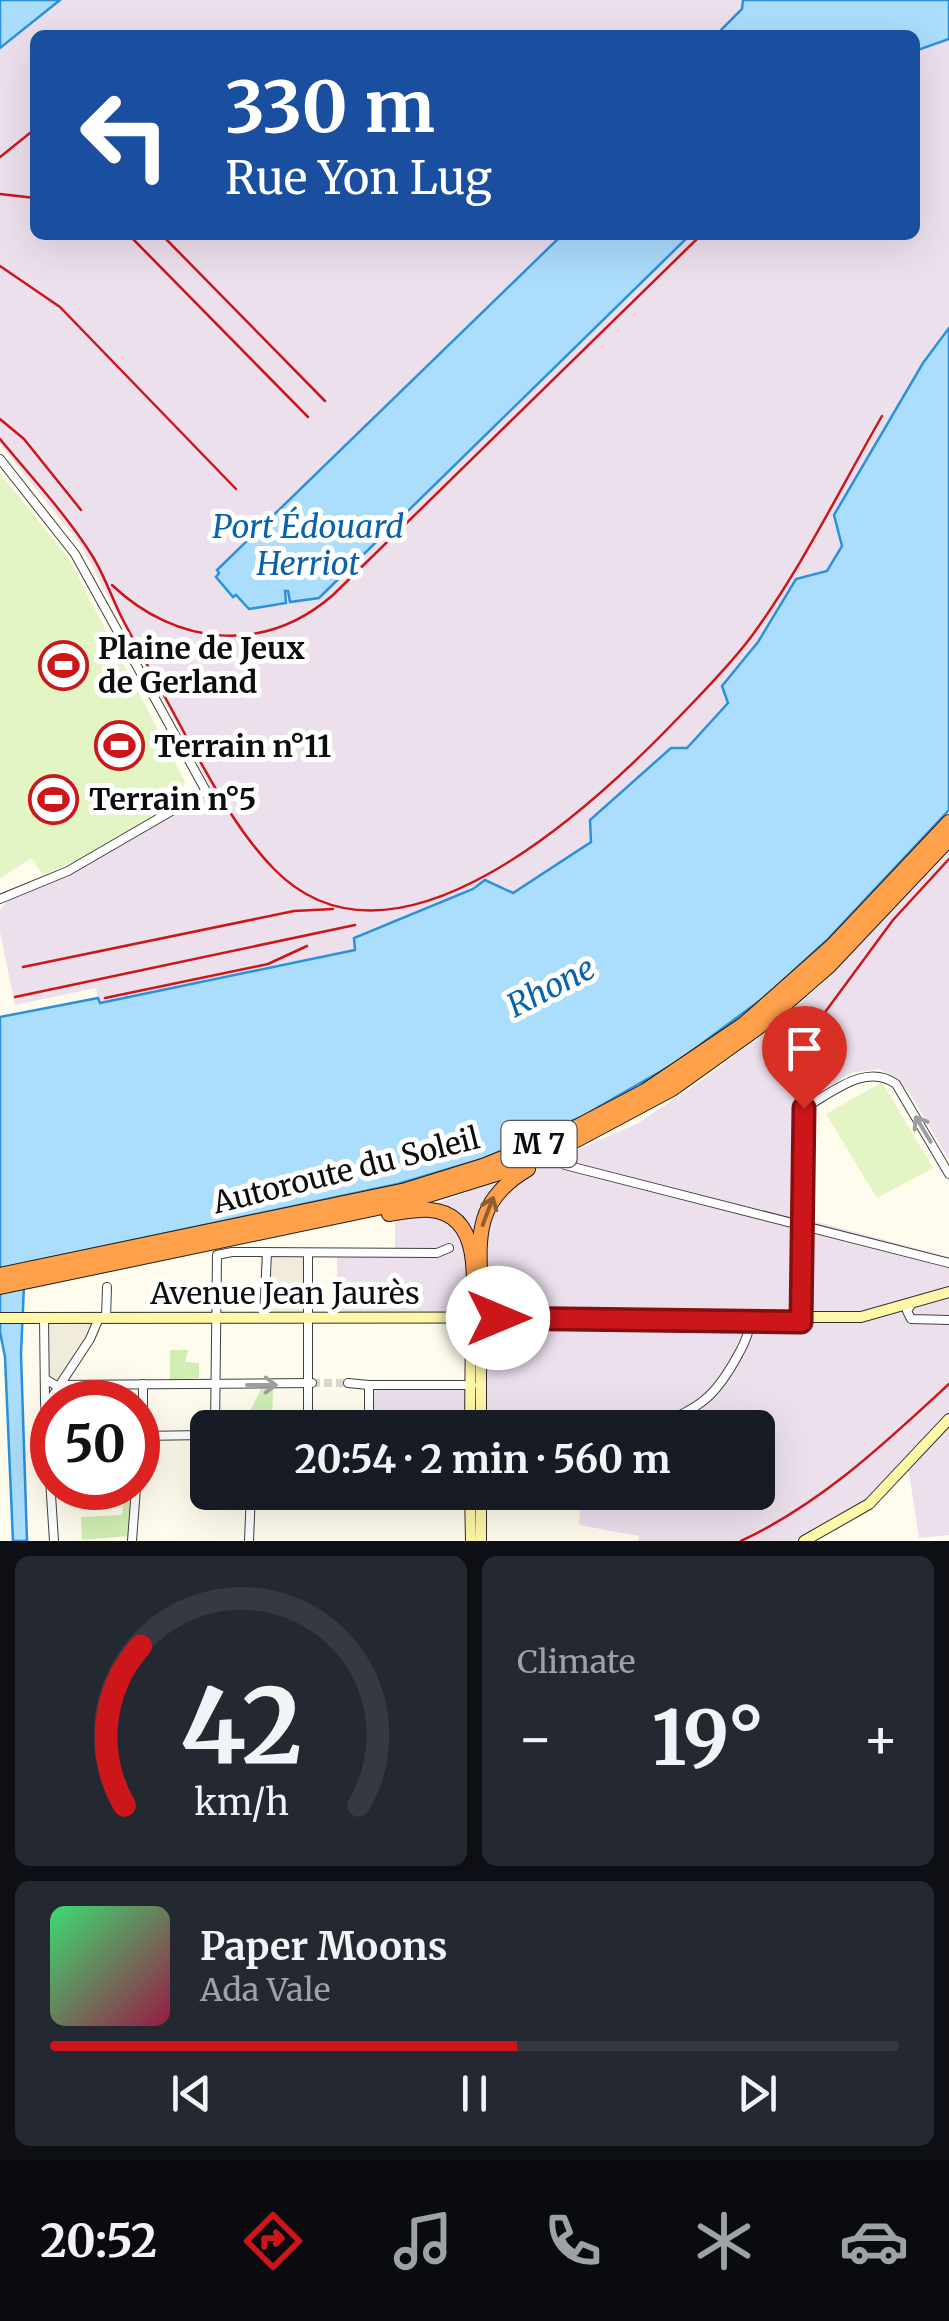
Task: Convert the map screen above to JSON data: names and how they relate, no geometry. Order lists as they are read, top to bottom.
{
  "streets": {
    "highway": ["M 7", "Autoroute du Soleil"],
    "main road": ["Avenue Jean Jaurès"]
  },
  "water": ["Port Édouard Herriot", "Rhone"],
  "places": {
    "sports": ["Plaine de Jeux de Gerland", "Terrain n°11", "Terrain n°5"]
  },
  "page": {
    "turn": ["330 m", "Rue Yon Lug"],
    "limit": "50",
    "trip": "20:54 · 2 min · 560 m",
    "tile": "Climate",
    "heat": ["−", "19°", "+"],
    "song": ["Paper Moons", "Ada Vale"],
    "tabs": "20:52",
    "gauge": ["42", "km/h"]
  }
}
